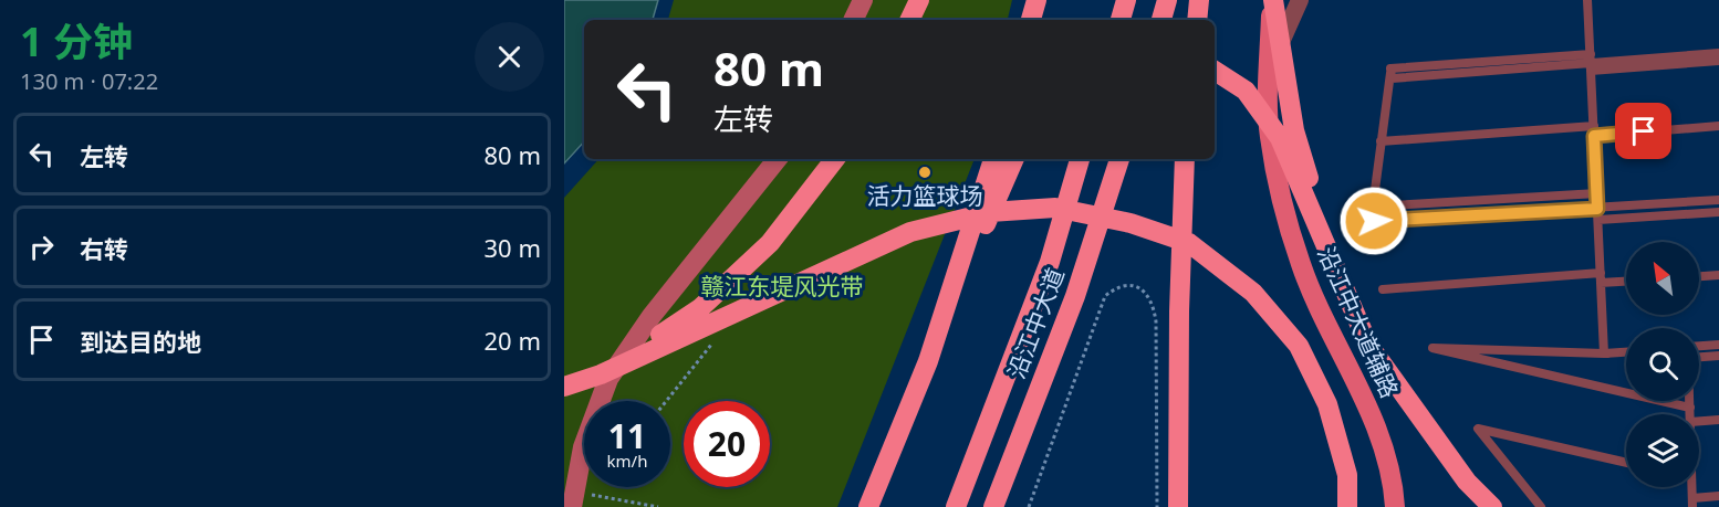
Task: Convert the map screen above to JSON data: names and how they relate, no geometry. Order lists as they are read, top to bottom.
{
  "streets": {
    "highway": ["沿江中大道"],
    "main road": ["沿江中大道辅路"]
  },
  "parks": ["赣江东堤风光带"],
  "places": ["活力篮球场"],
  "north": "top left",
  "page": {
    "heading": ["1 分钟", "130 m · 07:22"],
    "turn": ["80 m", "左转"],
    "list": [
      {
        "name": "左转",
        "value": "80 m"
      },
      {
        "name": "右转",
        "value": "30 m"
      },
      {
        "name": "到达目的地",
        "value": "20 m"
      }
    ],
    "speed": "11 km/h",
    "limit": "20"
  }
}
